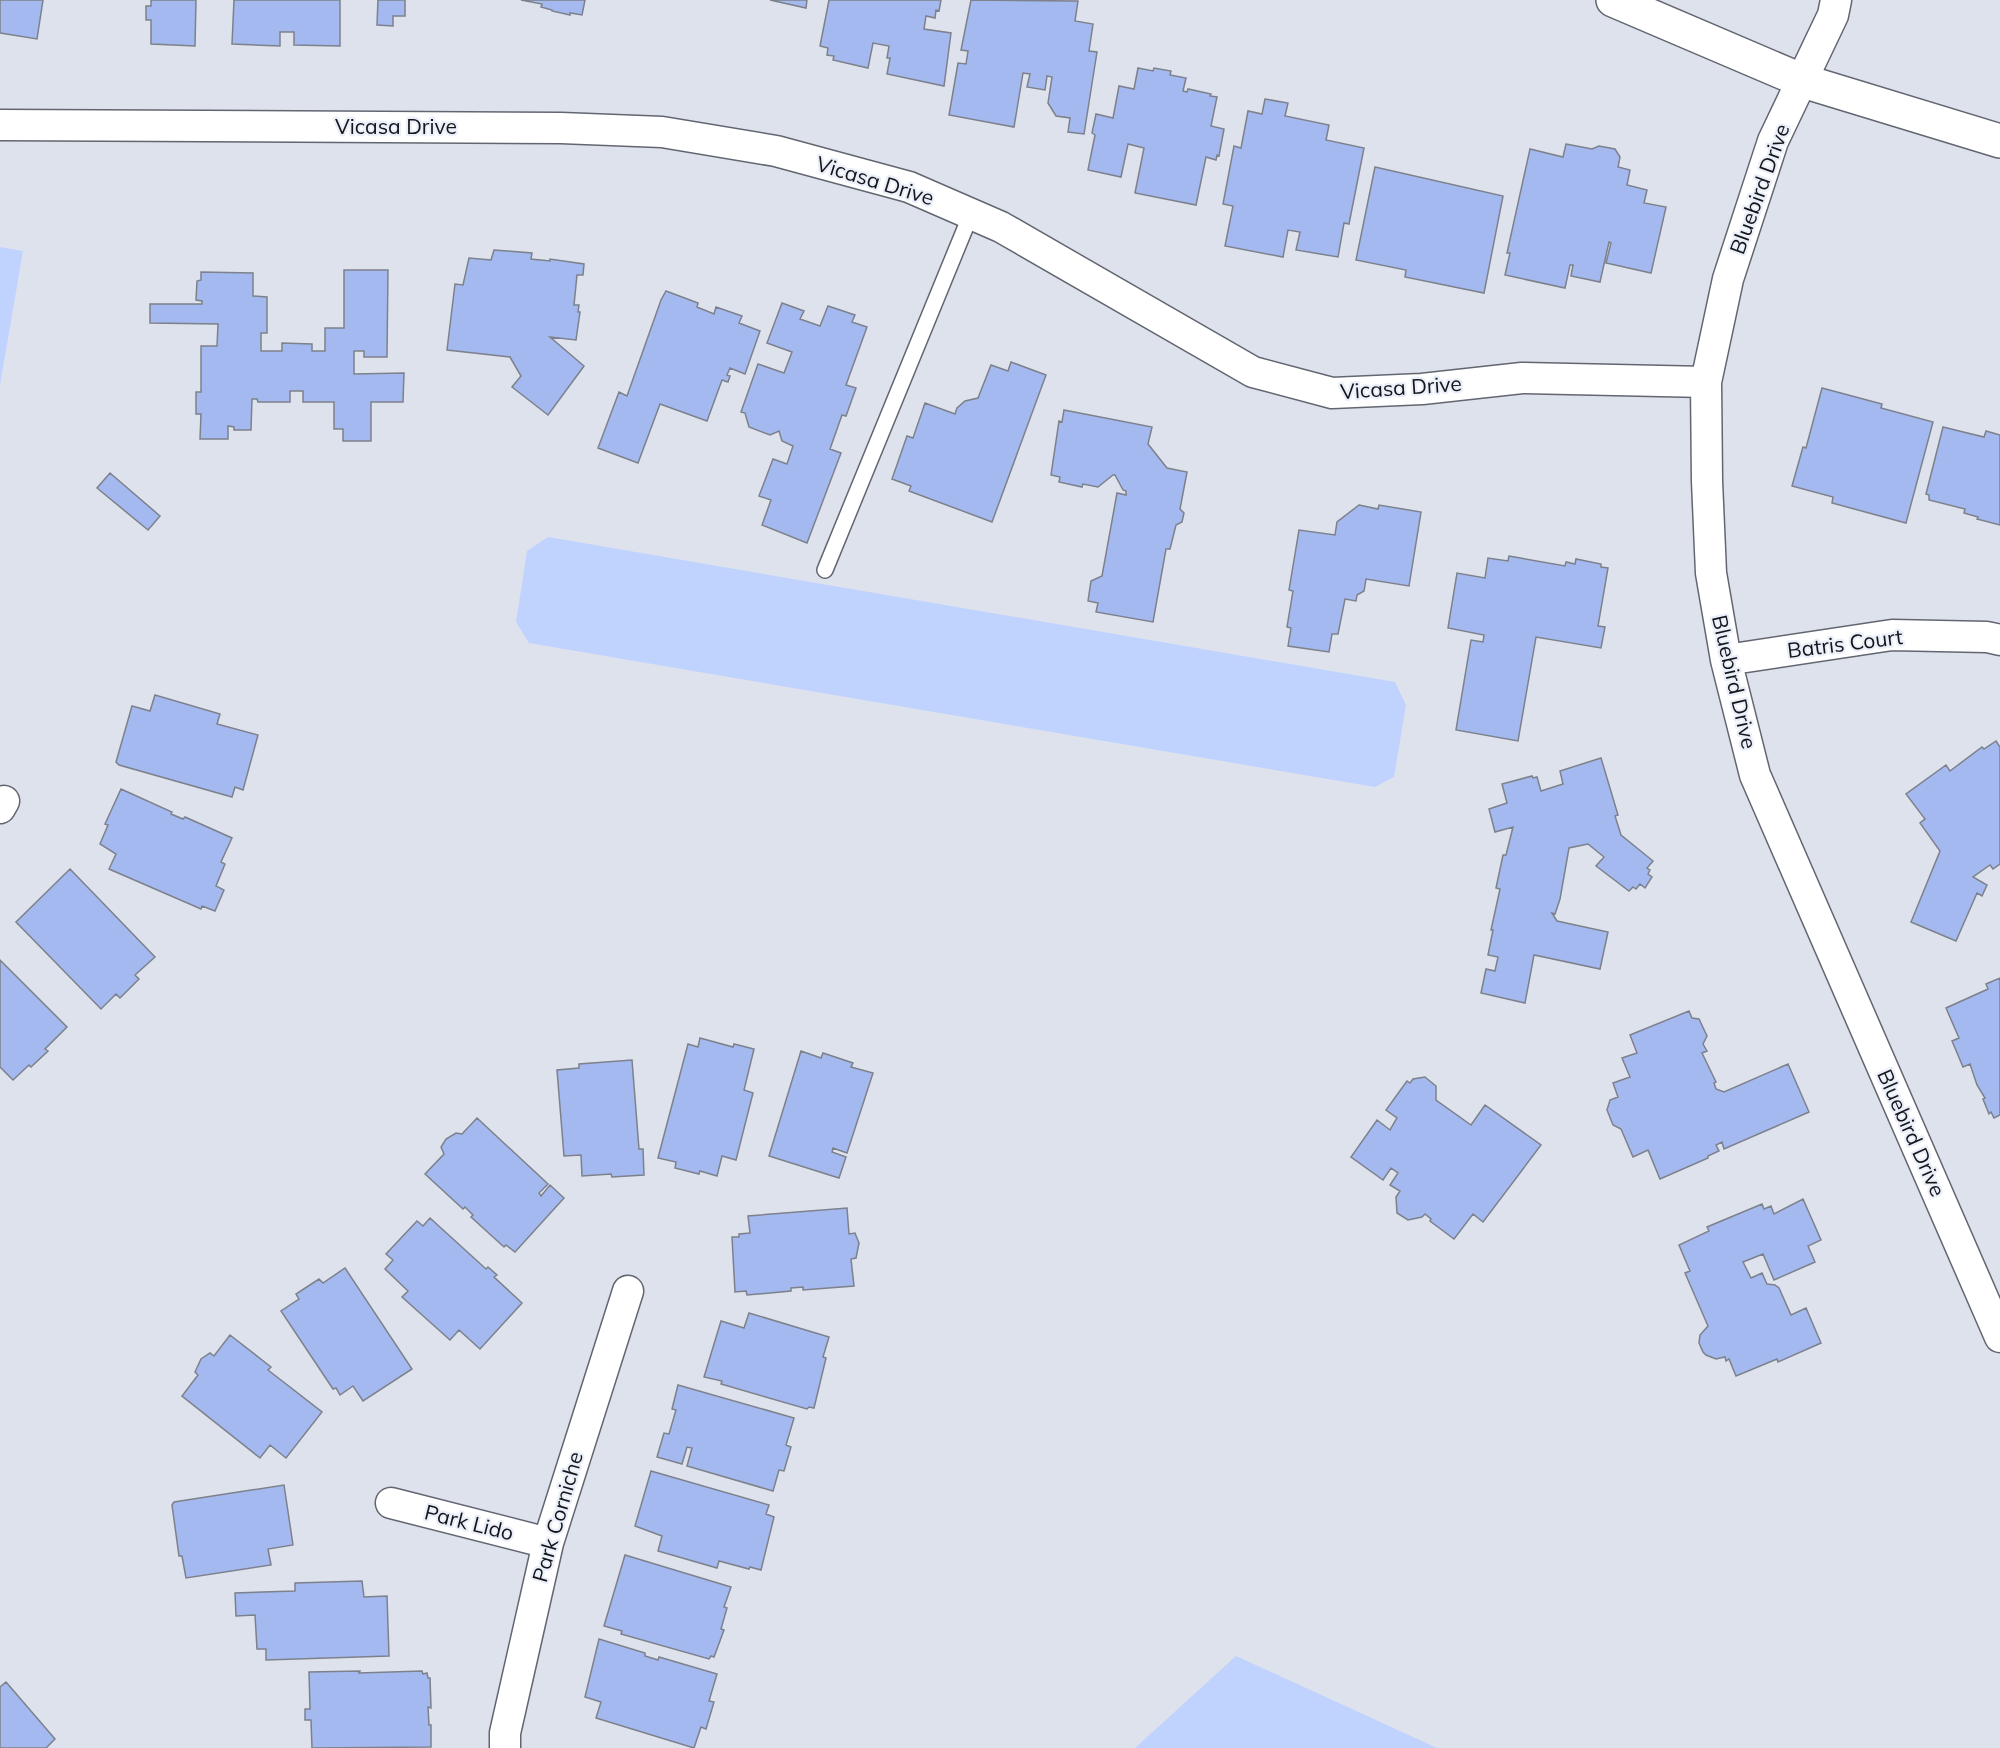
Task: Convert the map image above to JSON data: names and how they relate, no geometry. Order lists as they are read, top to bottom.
{
  "streets": {
    "street": [
      "Vicasa Drive",
      "Bluebird Drive",
      "Batris Court",
      "Park Corniche",
      "Park Lido"
    ]
  },
  "crossings": [
    ["Vicasa Drive", "Bluebird Drive"],
    ["Bluebird Drive", "Batris Court"],
    ["Park Corniche", "Park Lido"]
  ]
}
